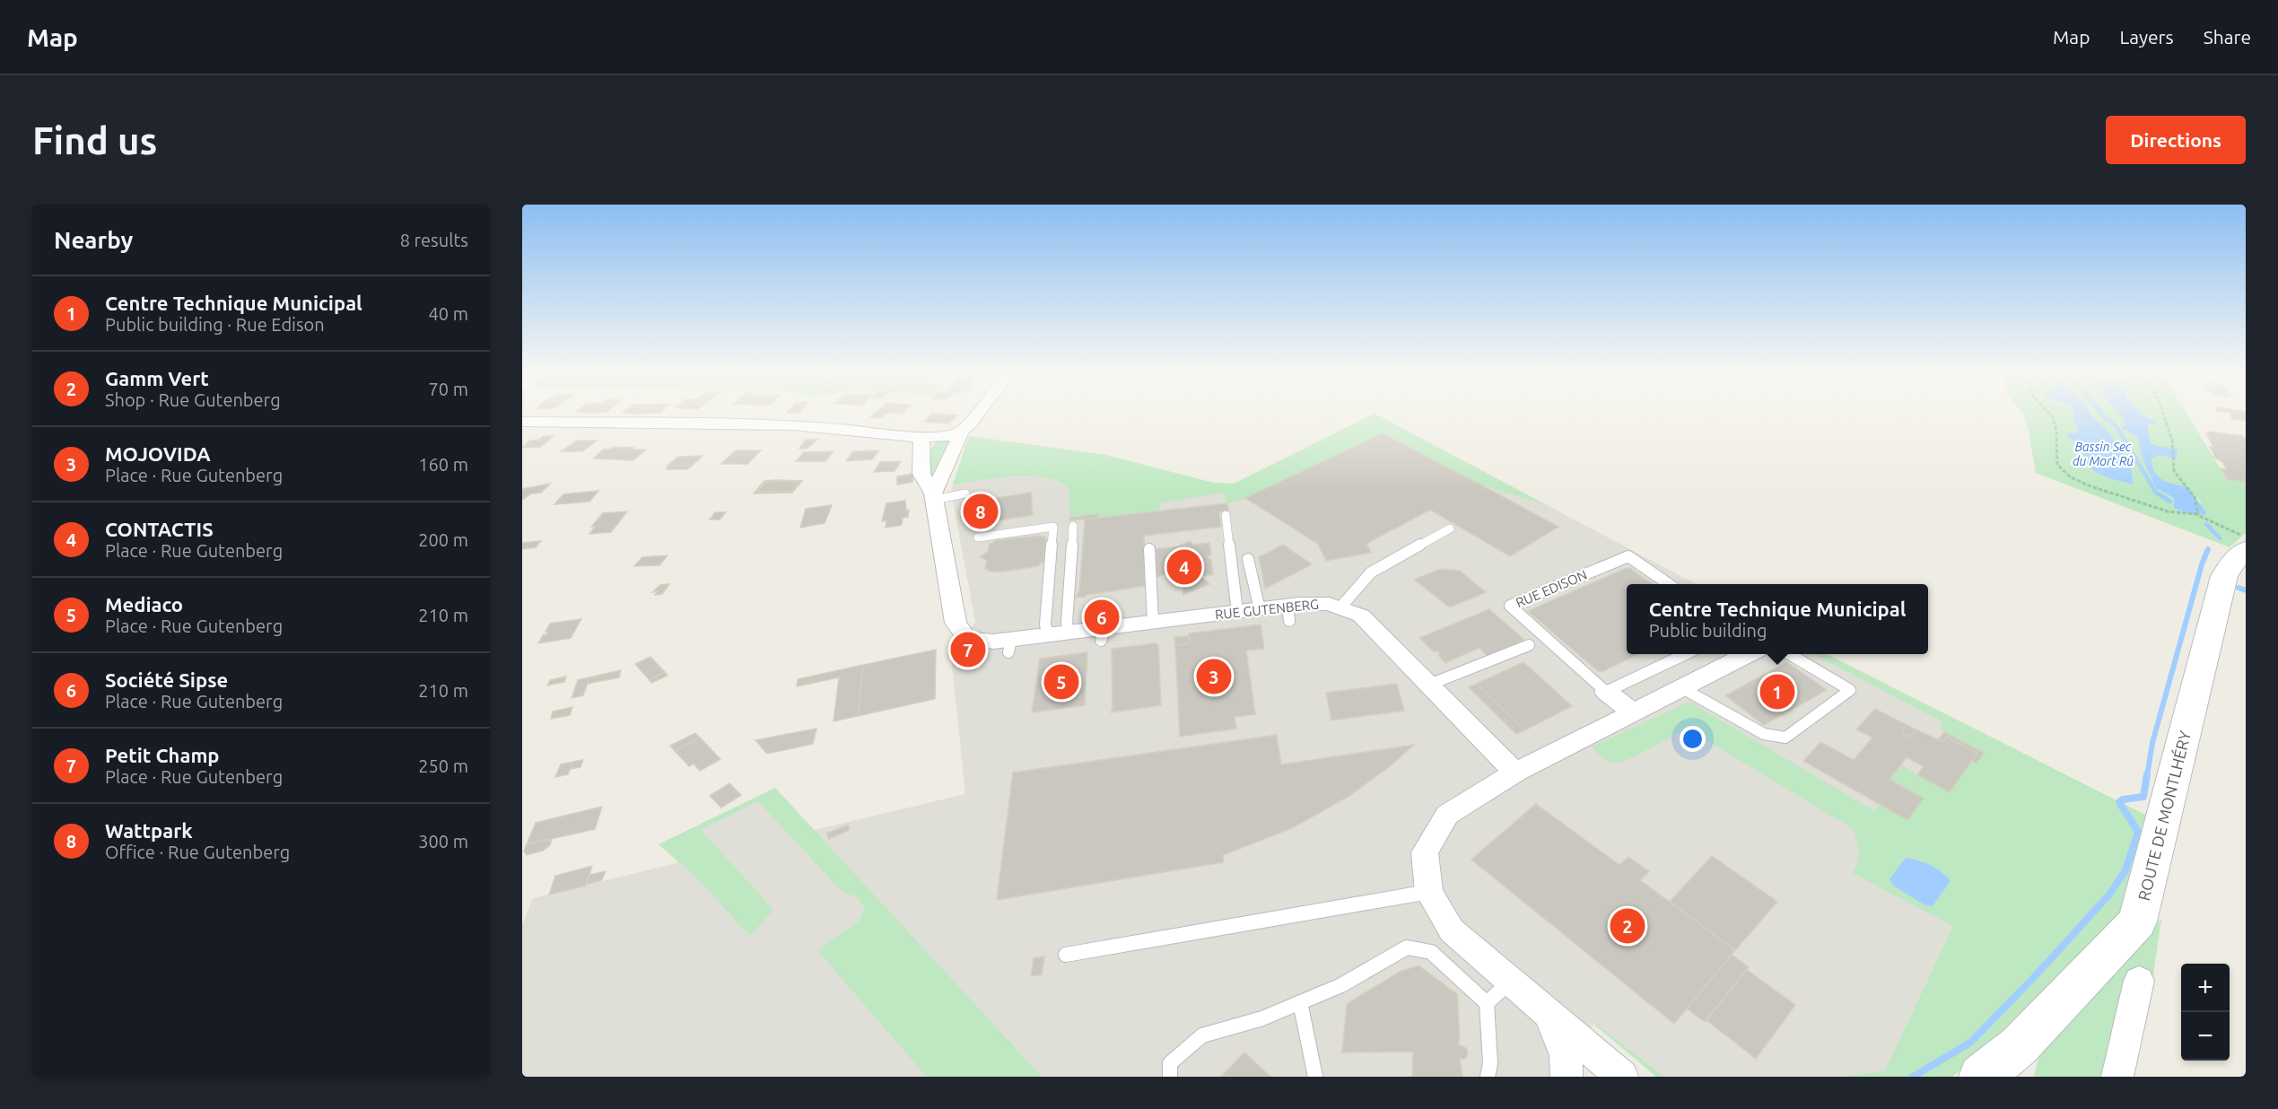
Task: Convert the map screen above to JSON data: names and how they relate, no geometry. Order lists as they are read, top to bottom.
{
  "streets": {
    "main road": ["ROUTE DE MONTLHÉRY"],
    "street": ["RUE EDISON", "RUE GUTENBERG"]
  },
  "water": ["Bassin Sec du Mort Rû"],
  "page": {
    "header": "Map",
    "nav": ["Map", "Layers", "Share"],
    "buttons": "Directions",
    "title": "Find us",
    "heading": ["Nearby", "8 results"],
    "list": [
      {
        "mark": "1",
        "name": "Centre Technique Municipal",
        "note": "Public building · Rue Edison",
        "value": "40 m"
      },
      {
        "mark": "2",
        "name": "Gamm Vert",
        "note": "Shop · Rue Gutenberg",
        "value": "70 m"
      },
      {
        "mark": "3",
        "name": "MOJOVIDA",
        "note": "Place · Rue Gutenberg",
        "value": "160 m"
      },
      {
        "mark": "4",
        "name": "CONTACTIS",
        "note": "Place · Rue Gutenberg",
        "value": "200 m"
      },
      {
        "mark": "5",
        "name": "Mediaco",
        "note": "Place · Rue Gutenberg",
        "value": "210 m"
      },
      {
        "mark": "6",
        "name": "Société Sipse",
        "note": "Place · Rue Gutenberg",
        "value": "210 m"
      },
      {
        "mark": "7",
        "name": "Petit Champ",
        "note": "Place · Rue Gutenberg",
        "value": "250 m"
      },
      {
        "mark": "8",
        "name": "Wattpark",
        "note": "Office · Rue Gutenberg",
        "value": "300 m"
      }
    ],
    "pins": [
      "8",
      "4",
      "6",
      "7",
      "3",
      "5",
      "1",
      "2"
    ],
    "popup": ["Centre Technique Municipal", "Public building"],
    "map_buttons": ["+", "−"]
  }
}
